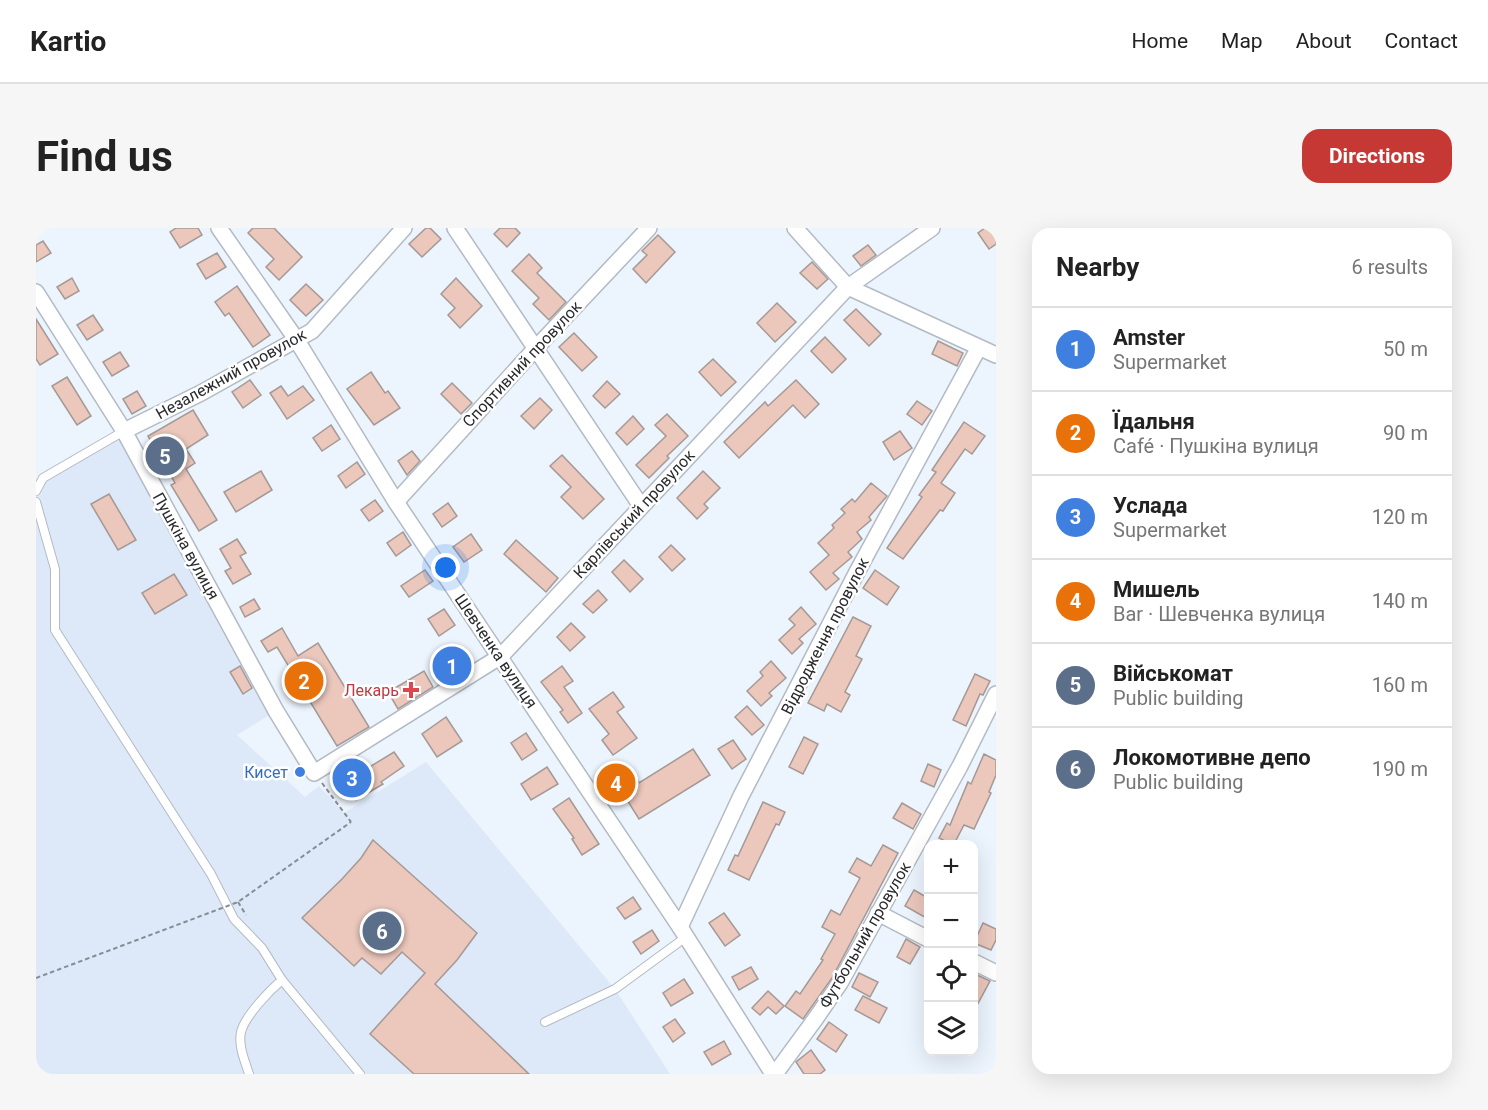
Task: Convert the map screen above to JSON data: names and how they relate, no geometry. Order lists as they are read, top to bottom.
{
  "streets": {
    "street": [
      "Спортивний провулок",
      "Незалежний провулок",
      "Карлівський провулок",
      "Пушкіна вулиця",
      "Відродження провулок",
      "Шевченка вулиця",
      "Футбольний провулок"
    ]
  },
  "crossings": [
    ["Спортивний провулок", "Шевченка вулиця"],
    ["Незалежний провулок", "Пушкіна вулиця"],
    ["Незалежний провулок", "Шевченка вулиця"],
    ["Карлівський провулок", "Пушкіна вулиця"],
    ["Карлівський провулок", "Шевченка вулиця"],
    ["Відродження провулок", "Шевченка вулиця"],
    ["Шевченка вулиця", "Футбольний провулок"]
  ],
  "places": {
    "health": ["Лекарь"],
    "other": ["Кисет"]
  },
  "page": {
    "header": "Kartio",
    "nav": [
      "Home",
      "Map",
      "About",
      "Contact"
    ],
    "buttons": "Directions",
    "title": "Find us",
    "heading": ["Nearby", "6 results"],
    "list": [
      {
        "mark": "1",
        "name": "Amster",
        "note": "Supermarket",
        "value": "50 m"
      },
      {
        "mark": "2",
        "name": "Їдальня",
        "note": "Café · Пушкіна вулиця",
        "value": "90 m"
      },
      {
        "mark": "3",
        "name": "Услада",
        "note": "Supermarket",
        "value": "120 m"
      },
      {
        "mark": "4",
        "name": "Мишель",
        "note": "Bar · Шевченка вулиця",
        "value": "140 m"
      },
      {
        "mark": "5",
        "name": "Військомат",
        "note": "Public building",
        "value": "160 m"
      },
      {
        "mark": "6",
        "name": "Локомотивне депо",
        "note": "Public building",
        "value": "190 m"
      }
    ],
    "pins": [
      "5",
      "1",
      "2",
      "3",
      "4",
      "6"
    ],
    "map_buttons": ["+", "−"]
  }
}
